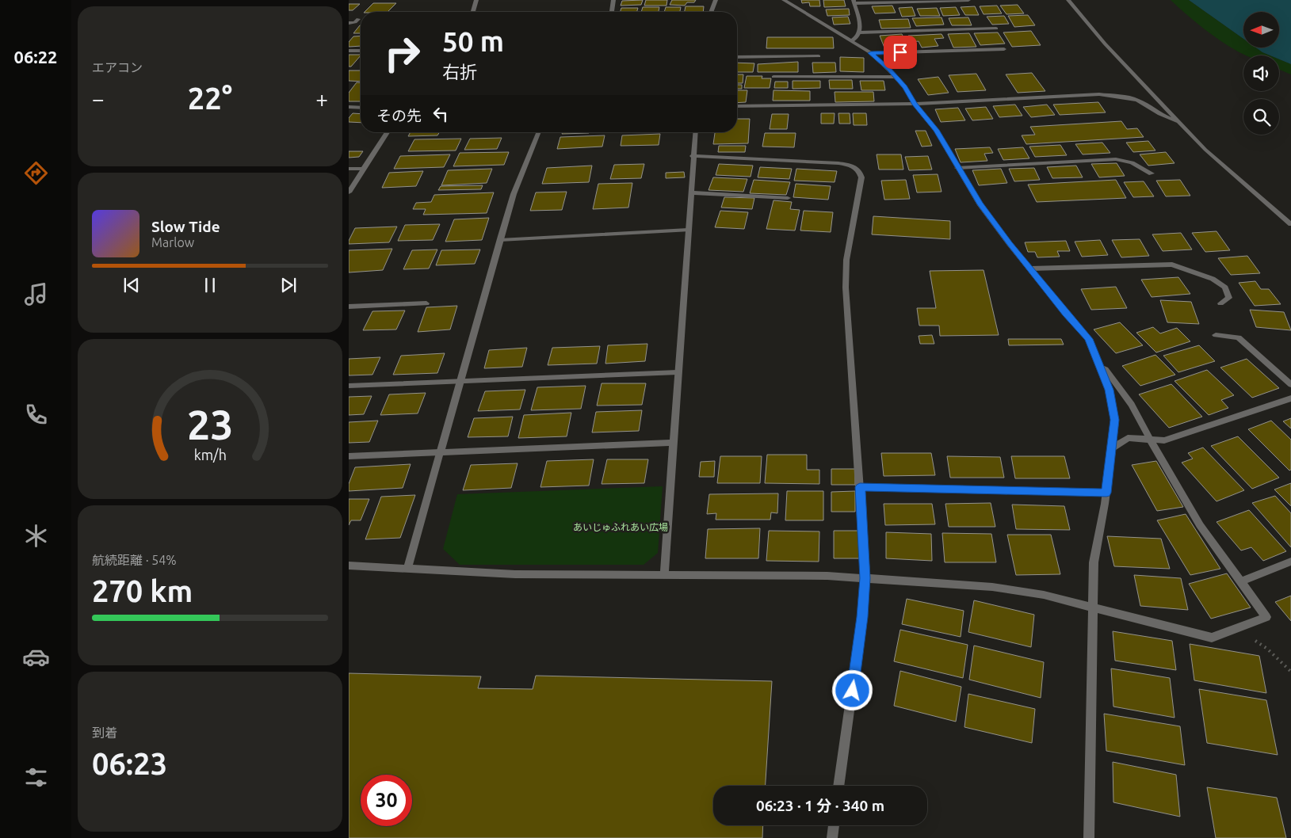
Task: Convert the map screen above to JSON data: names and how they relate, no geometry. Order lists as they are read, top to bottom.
{
  "parks": ["あいじゅふれあい広場"],
  "north": "left",
  "page": {
    "tabs": "06:22",
    "tile": [
      "エアコン",
      ["航続距離 · 54%", "270 km"],
      ["到着", "06:23"]
    ],
    "turn": ["50 m", "右折"],
    "heat": ["−", "22°", "+"],
    "then": "その先",
    "song": ["Slow Tide", "Marlow"],
    "limit": "30",
    "trip": "06:23 · 1 分 · 340 m",
    "gauge": ["23", "km/h"]
  }
}
